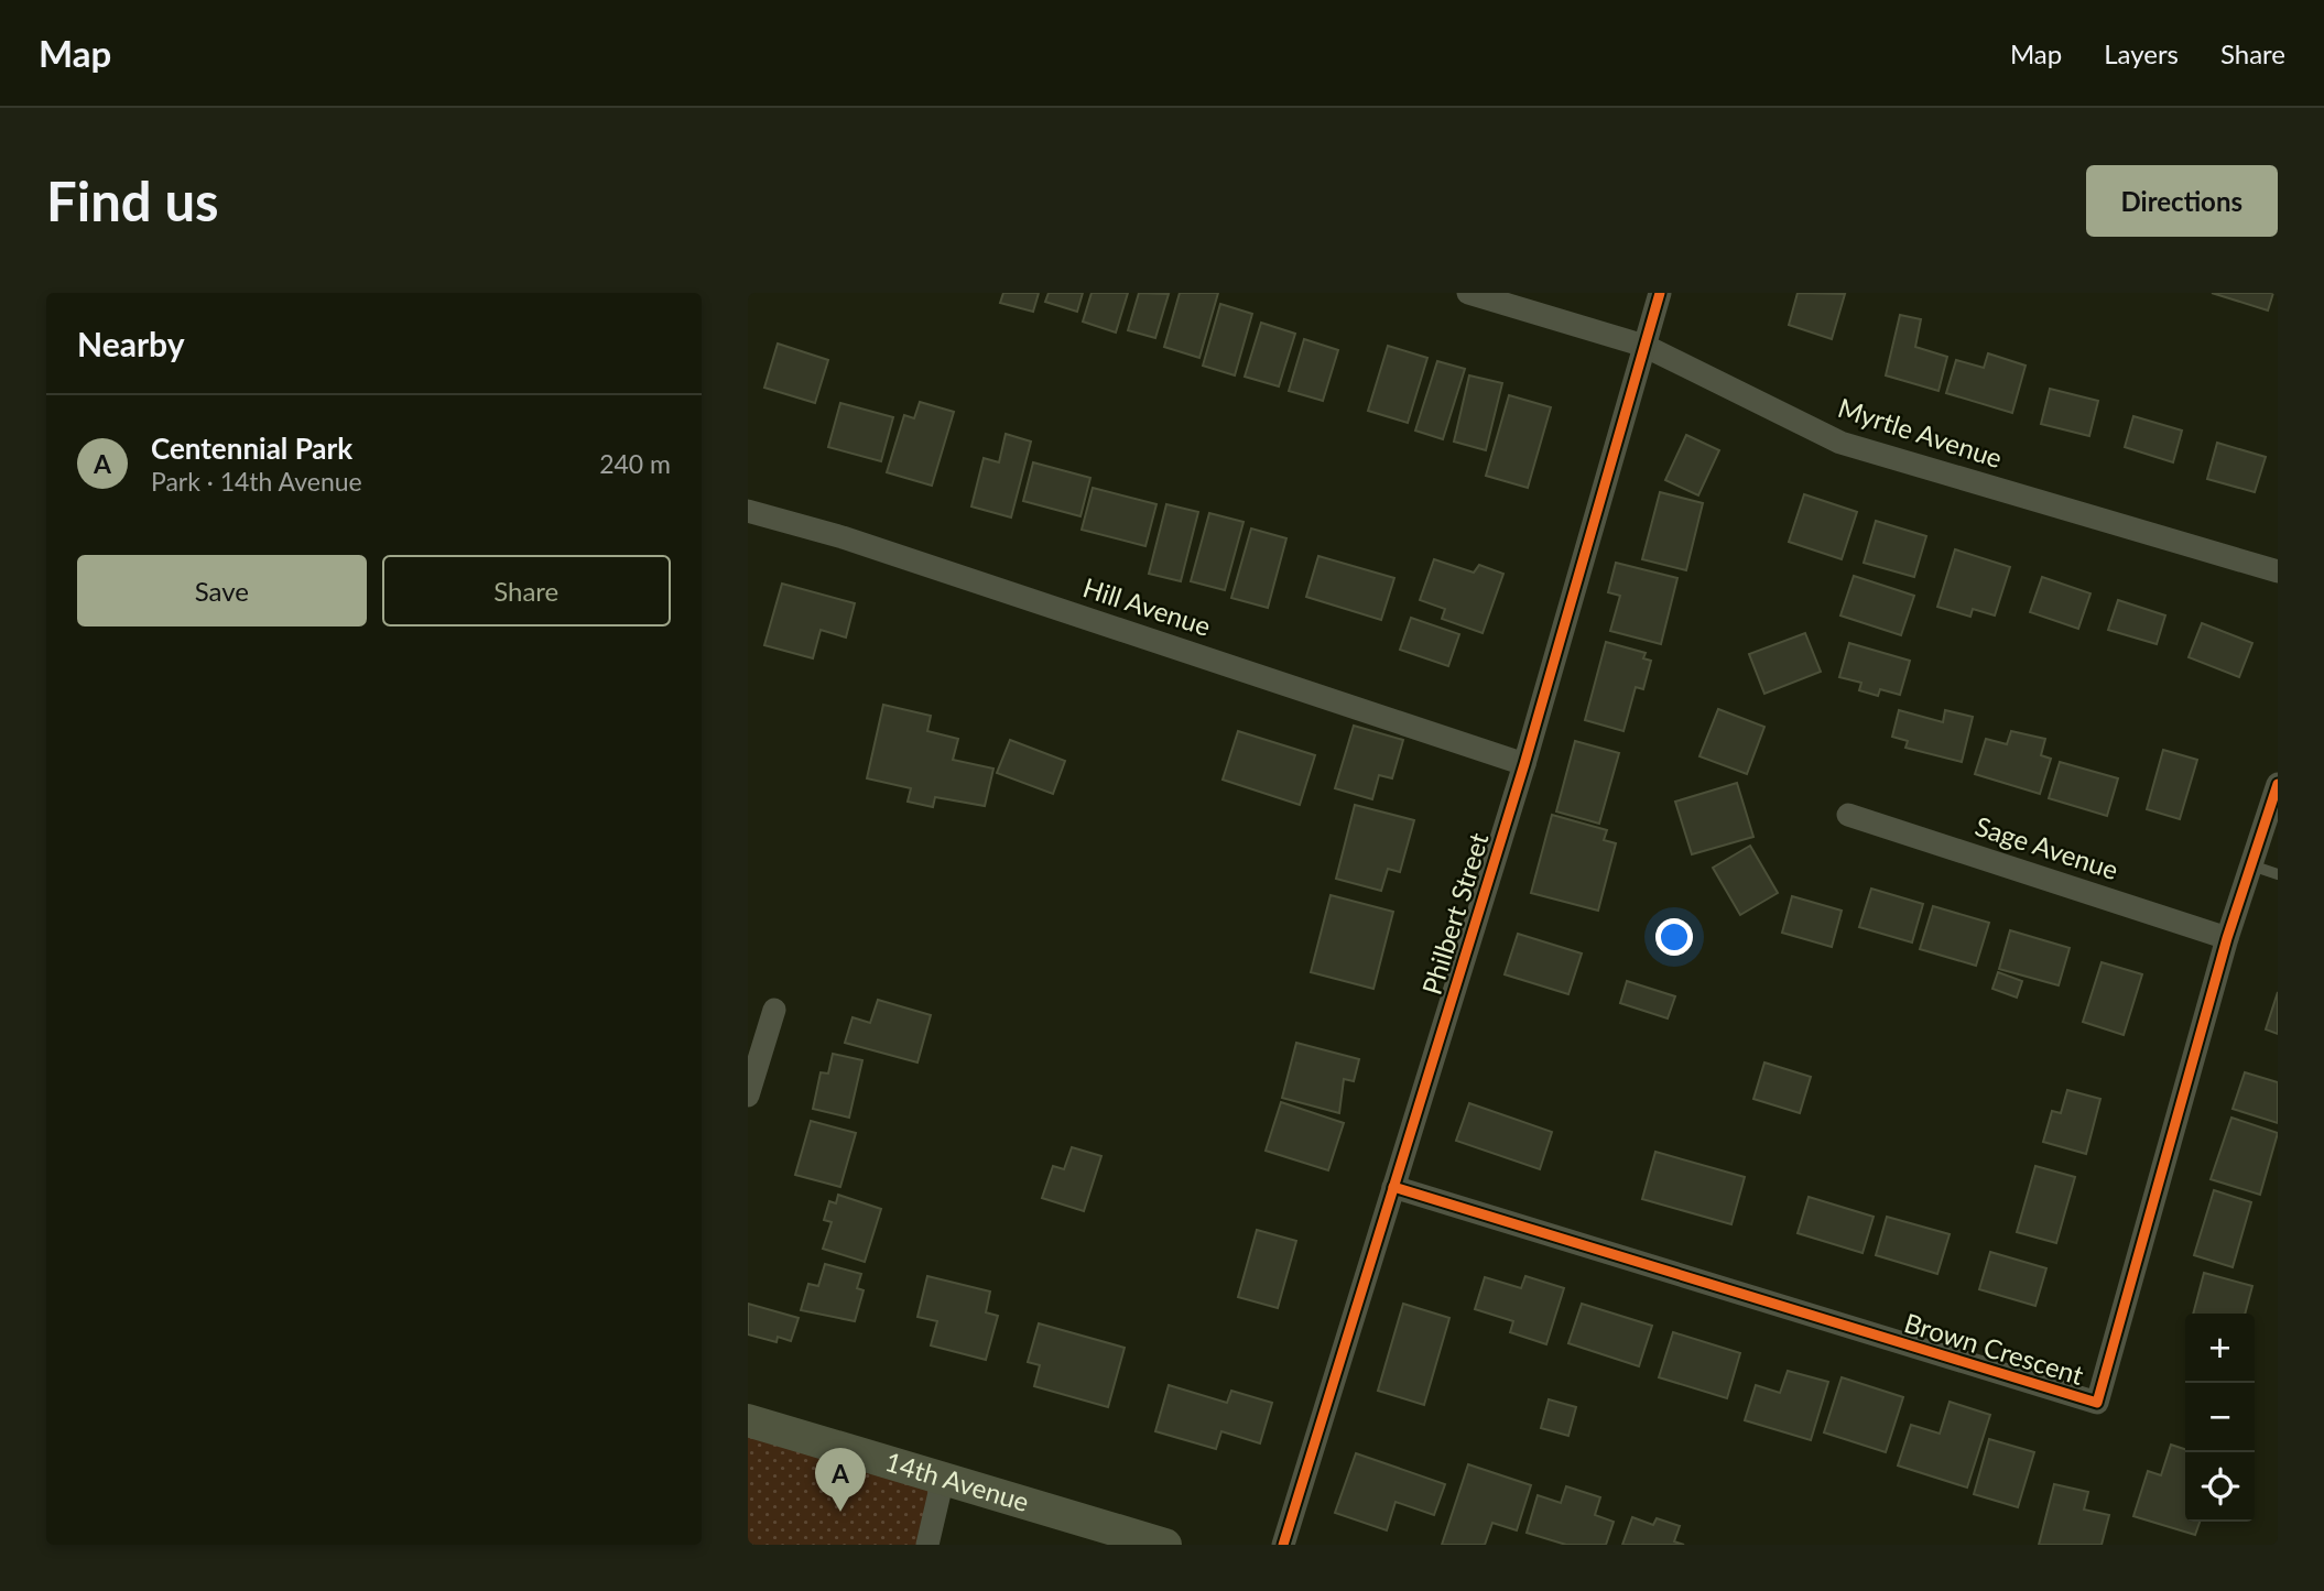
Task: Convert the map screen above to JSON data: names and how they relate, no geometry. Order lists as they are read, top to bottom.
{
  "streets": {
    "street": [
      "Myrtle Avenue",
      "Hill Avenue",
      "Sage Avenue",
      "Philbert Street",
      "Brown Crescent",
      "14th Avenue"
    ]
  },
  "crossings": [
    ["Myrtle Avenue", "Philbert Street"],
    ["Hill Avenue", "Philbert Street"],
    ["Sage Avenue", "Brown Crescent"],
    ["Philbert Street", "Brown Crescent"]
  ],
  "page": {
    "header": "Map",
    "nav": ["Map", "Layers", "Share"],
    "buttons": [
      "Directions",
      ["Save", "Share"]
    ],
    "title": "Find us",
    "heading": "Nearby",
    "list": [
      {
        "mark": "A",
        "name": "Centennial Park",
        "note": "Park · 14th Avenue",
        "value": "240 m"
      }
    ],
    "map_buttons": ["+", "−"],
    "pins": "A"
  }
}
